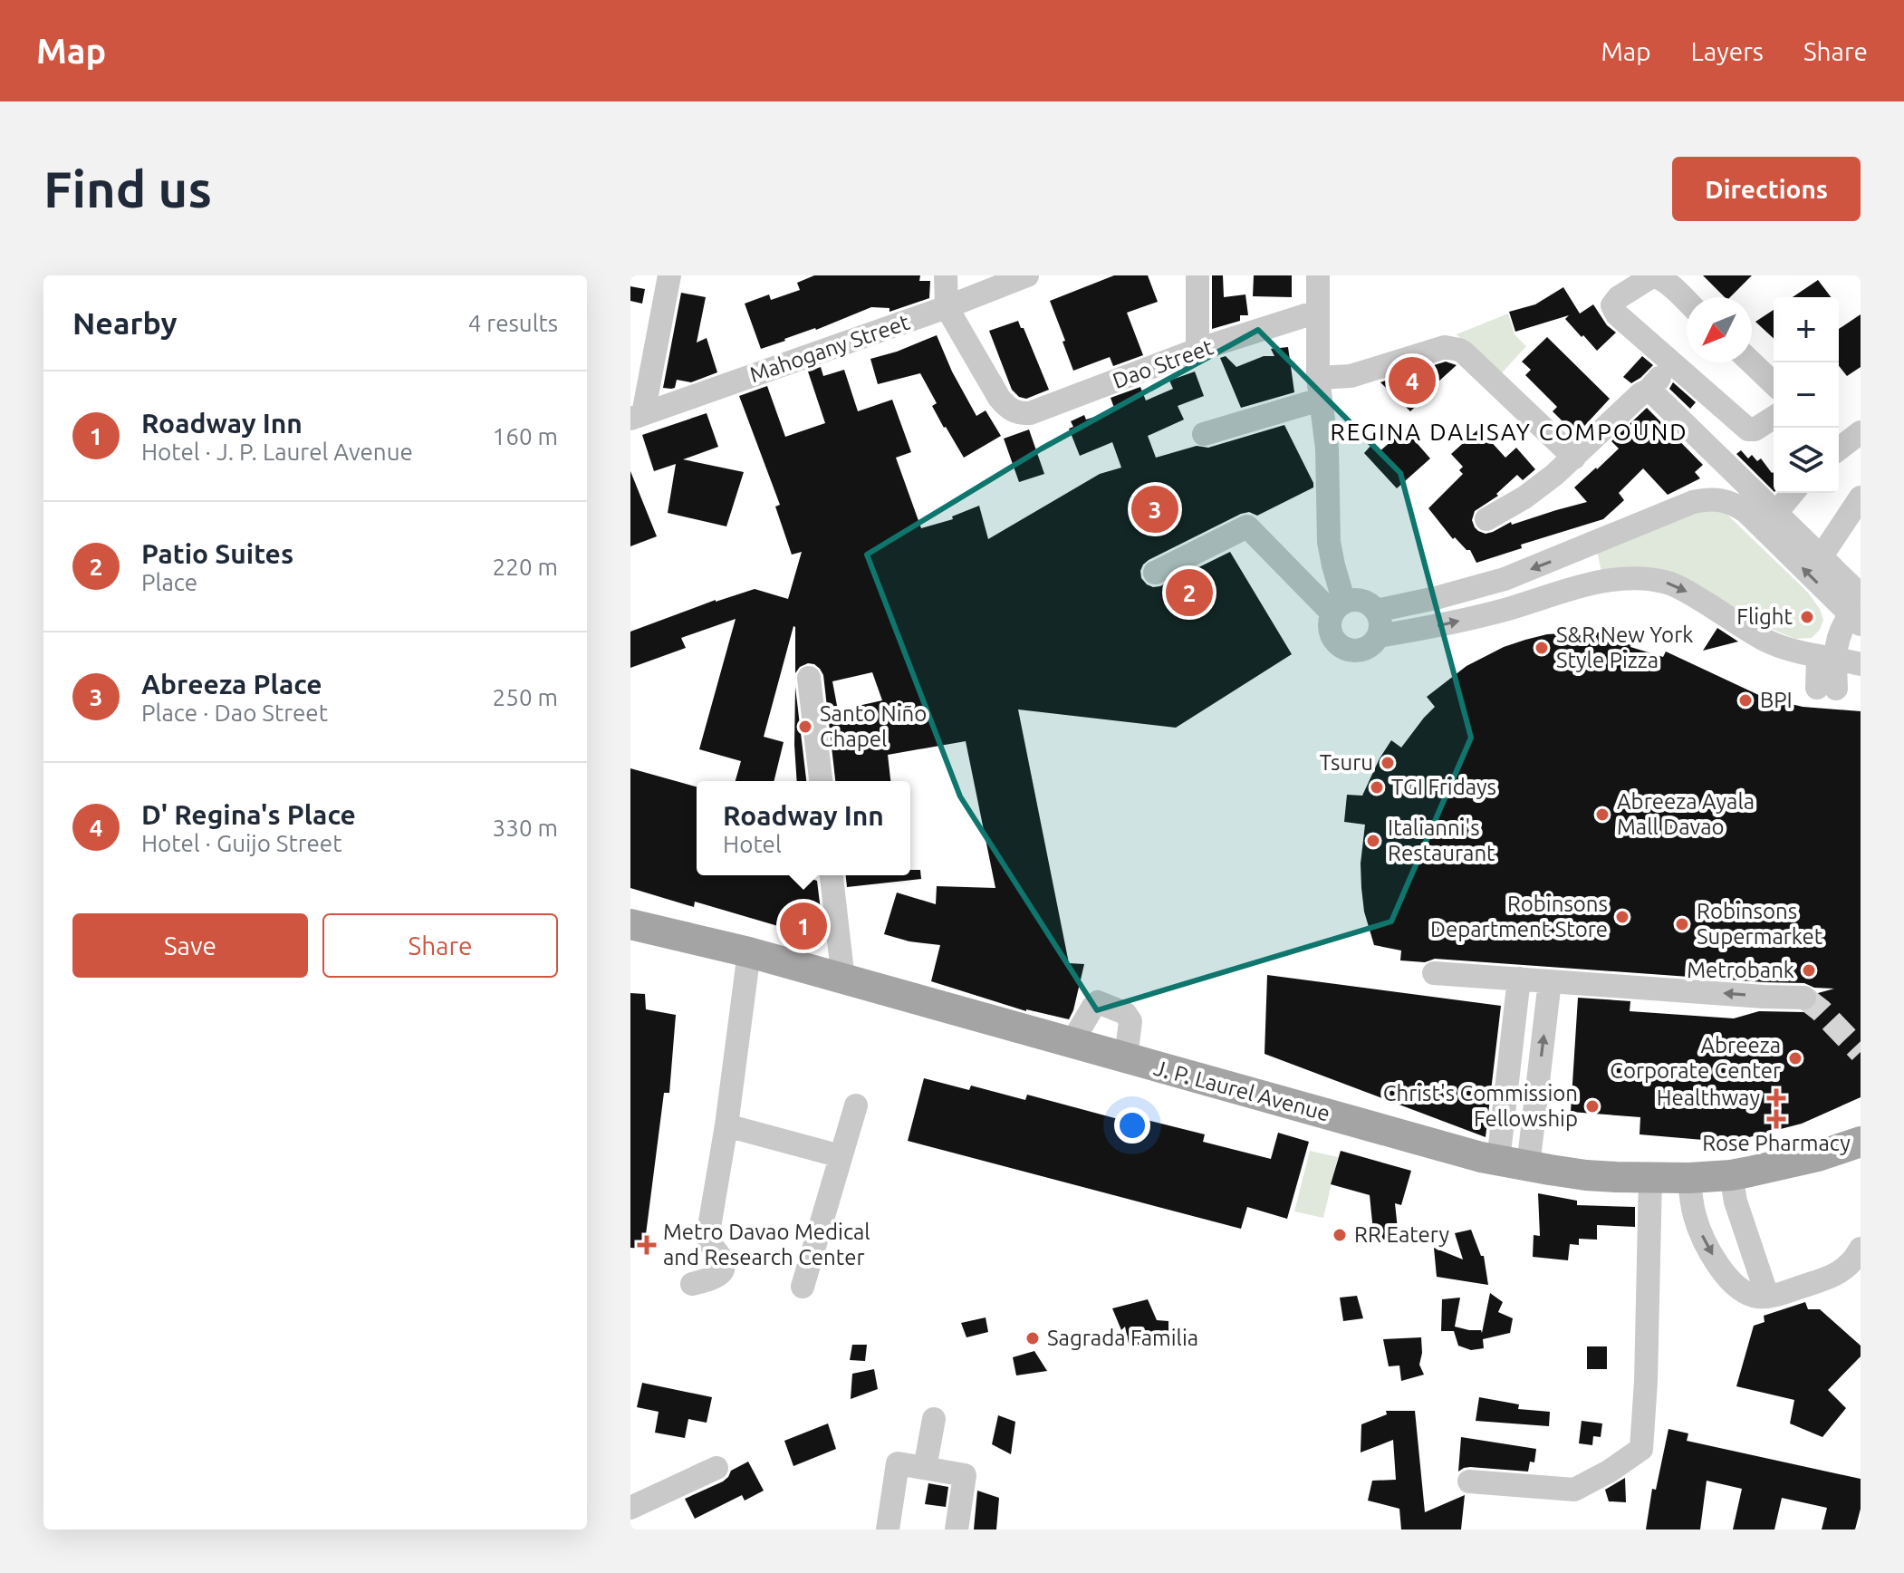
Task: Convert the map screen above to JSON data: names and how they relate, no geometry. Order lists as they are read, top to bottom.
{
  "streets": {
    "main road": ["J. P. Laurel Avenue"],
    "street": ["Mahogany Street", "Dao Street"]
  },
  "crossings": [
    ["Mahogany Street", "Dao Street"]
  ],
  "districts": ["REGINA DALISAY COMPOUND"],
  "places": {
    "other": [
      "Flight",
      "S&R New York Style Pizza",
      "BPI",
      "Santo Niño Chapel",
      "Tsuru",
      "TGI Fridays",
      "Abreeza Ayala Mall Davao",
      "Italianni's Restaurant",
      "Robinsons Department Store",
      "Robinsons Supermarket",
      "Metrobank",
      "Abreeza Corporate Center",
      "Christ's Commission Fellowship",
      "RR Eatery",
      "Sagrada Familia"
    ],
    "health": ["Healthway", "Rose Pharmacy", "Metro Davao Medical and Research Center"]
  },
  "north": "bottom left",
  "page": {
    "header": "Map",
    "nav": ["Map", "Layers", "Share"],
    "buttons": [
      "Directions",
      ["Save", "Share"]
    ],
    "title": "Find us",
    "heading": ["Nearby", "4 results"],
    "map_buttons": ["+", "−"],
    "pins": [
      "4",
      "3",
      "2",
      "1"
    ],
    "list": [
      {
        "mark": "1",
        "name": "Roadway Inn",
        "note": "Hotel · J. P. Laurel Avenue",
        "value": "160 m"
      },
      {
        "mark": "2",
        "name": "Patio Suites",
        "note": "Place",
        "value": "220 m"
      },
      {
        "mark": "3",
        "name": "Abreeza Place",
        "note": "Place · Dao Street",
        "value": "250 m"
      },
      {
        "mark": "4",
        "name": "D' Regina's Place",
        "note": "Hotel · Guijo Street",
        "value": "330 m"
      }
    ],
    "popup": ["Roadway Inn", "Hotel"]
  }
}
